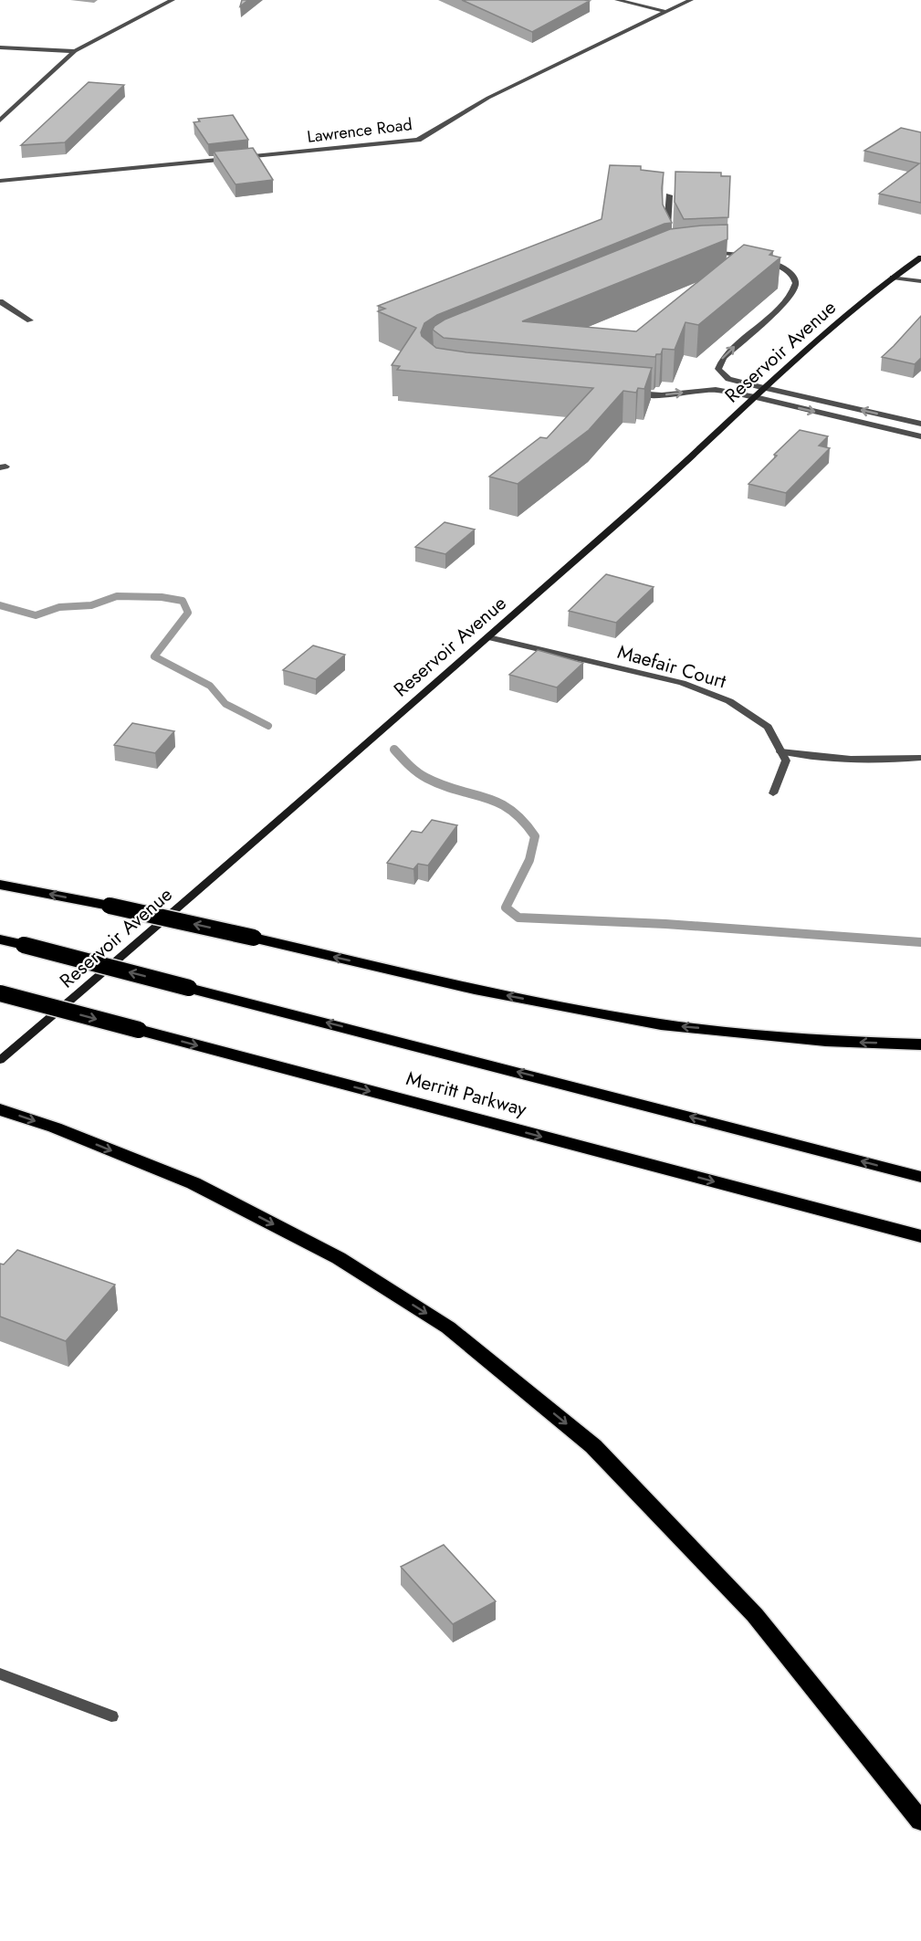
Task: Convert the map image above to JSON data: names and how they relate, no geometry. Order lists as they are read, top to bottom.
{
  "streets": {
    "highway": ["Merritt Parkway"],
    "main road": ["Reservoir Avenue"],
    "street": ["Lawrence Road", "Maefair Court"]
  },
  "crossings": [
    ["Reservoir Avenue", "Maefair Court"]
  ]
}
